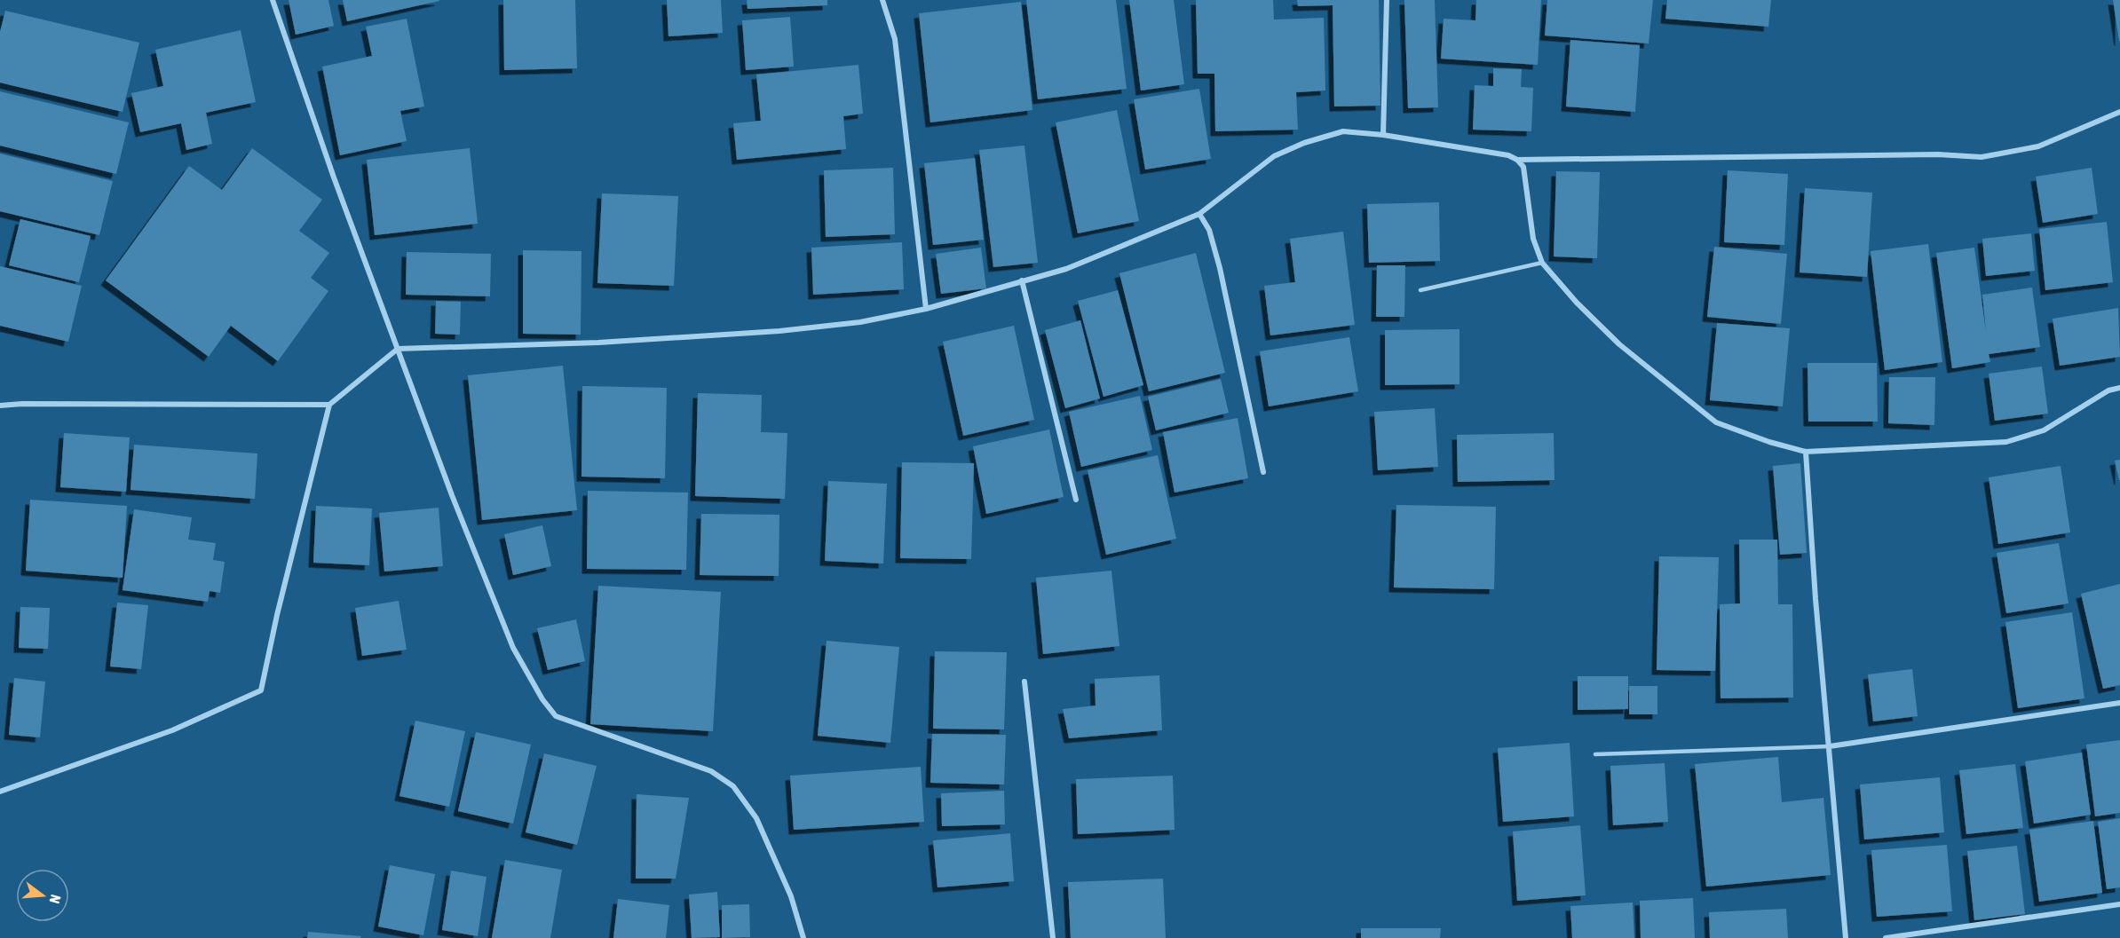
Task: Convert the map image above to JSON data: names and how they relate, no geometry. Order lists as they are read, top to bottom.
{
  "north": "right"
}
